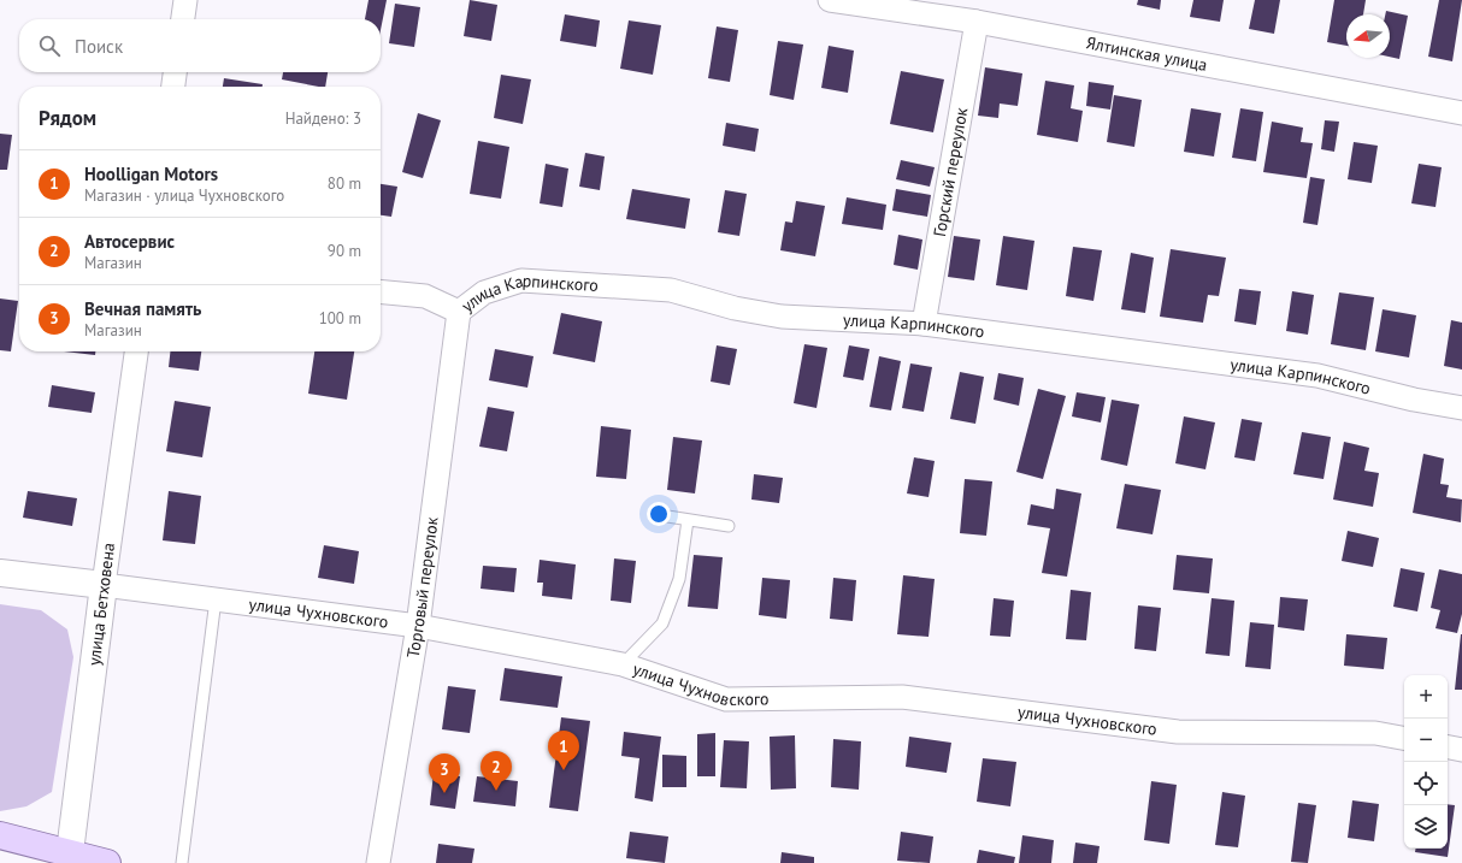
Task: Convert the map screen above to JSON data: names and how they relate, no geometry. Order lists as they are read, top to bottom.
{
  "streets": {
    "street": [
      "Ялтинская улица",
      "Горский переулок",
      "улица Карпинского",
      "Торговый переулок",
      "улица Бетховена",
      "улица Чухновского"
    ]
  },
  "crossings": [
    ["Ялтинская улица", "Горский переулок"],
    ["Горский переулок", "улица Карпинского"],
    ["улица Карпинского", "Торговый переулок"],
    ["Торговый переулок", "улица Чухновского"],
    ["улица Бетховена", "улица Чухновского"]
  ],
  "north": "left",
  "page": {
    "search": "Поиск",
    "heading": ["Рядом", "Найдено: 3"],
    "list": [
      {
        "mark": "1",
        "name": "Hoolligan Motors",
        "note": "Магазин · улица Чухновского",
        "value": "80 m"
      },
      {
        "mark": "2",
        "name": "Автосервис",
        "note": "Магазин",
        "value": "90 m"
      },
      {
        "mark": "3",
        "name": "Вечная память",
        "note": "Магазин",
        "value": "100 m"
      }
    ],
    "map_buttons": ["+", "−"],
    "pins": ["1", "2", "3"]
  }
}
